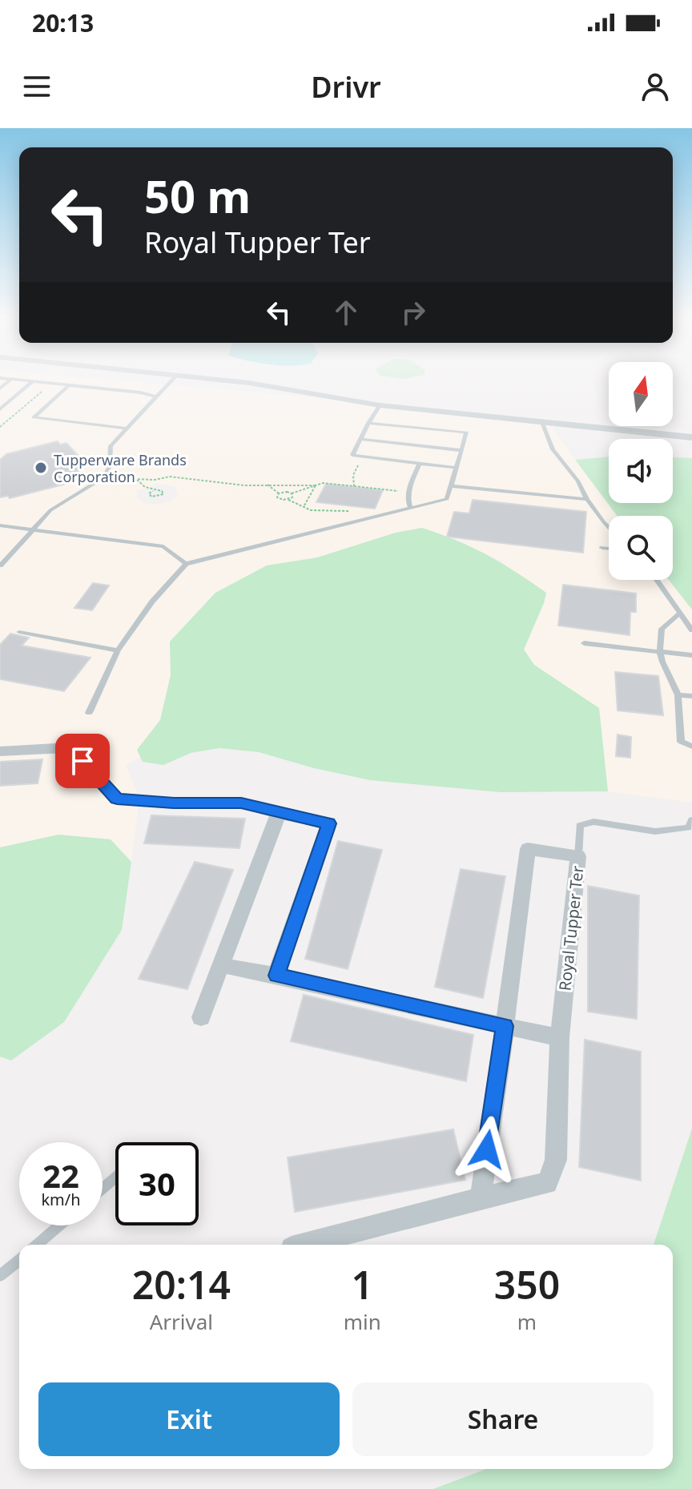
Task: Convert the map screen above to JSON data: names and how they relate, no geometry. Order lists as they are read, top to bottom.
{
  "streets": {
    "street": ["Royal Tupper Ter"]
  },
  "places": ["Tupperware Brands Corporation"],
  "north": "top",
  "page": {
    "status": "20:13",
    "header": "Drivr",
    "turn": ["50 m", "Royal Tupper Ter"],
    "speed": "22 km/h",
    "limit": "30",
    "eta": [
      "20:14",
      "Arrival",
      "1",
      "min",
      "350",
      "m"
    ],
    "buttons": ["Exit", "Share"]
  }
}
